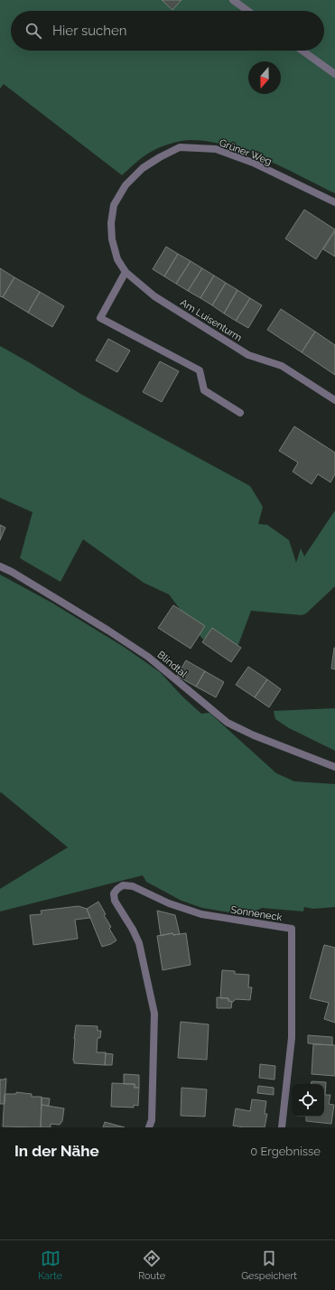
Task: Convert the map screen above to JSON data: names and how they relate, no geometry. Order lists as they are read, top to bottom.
{
  "streets": {
    "street": [
      "Grüner Weg",
      "Am Luisenturm",
      "Blindtal",
      "Sonneneck"
    ]
  },
  "crossings": [
    ["Grüner Weg", "Am Luisenturm"]
  ],
  "north": "bottom",
  "page": {
    "search": "Hier suchen",
    "heading": ["In der Nähe", "0 Ergebnisse"],
    "nav": ["Karte", "Route", "Gespeichert"]
  }
}
